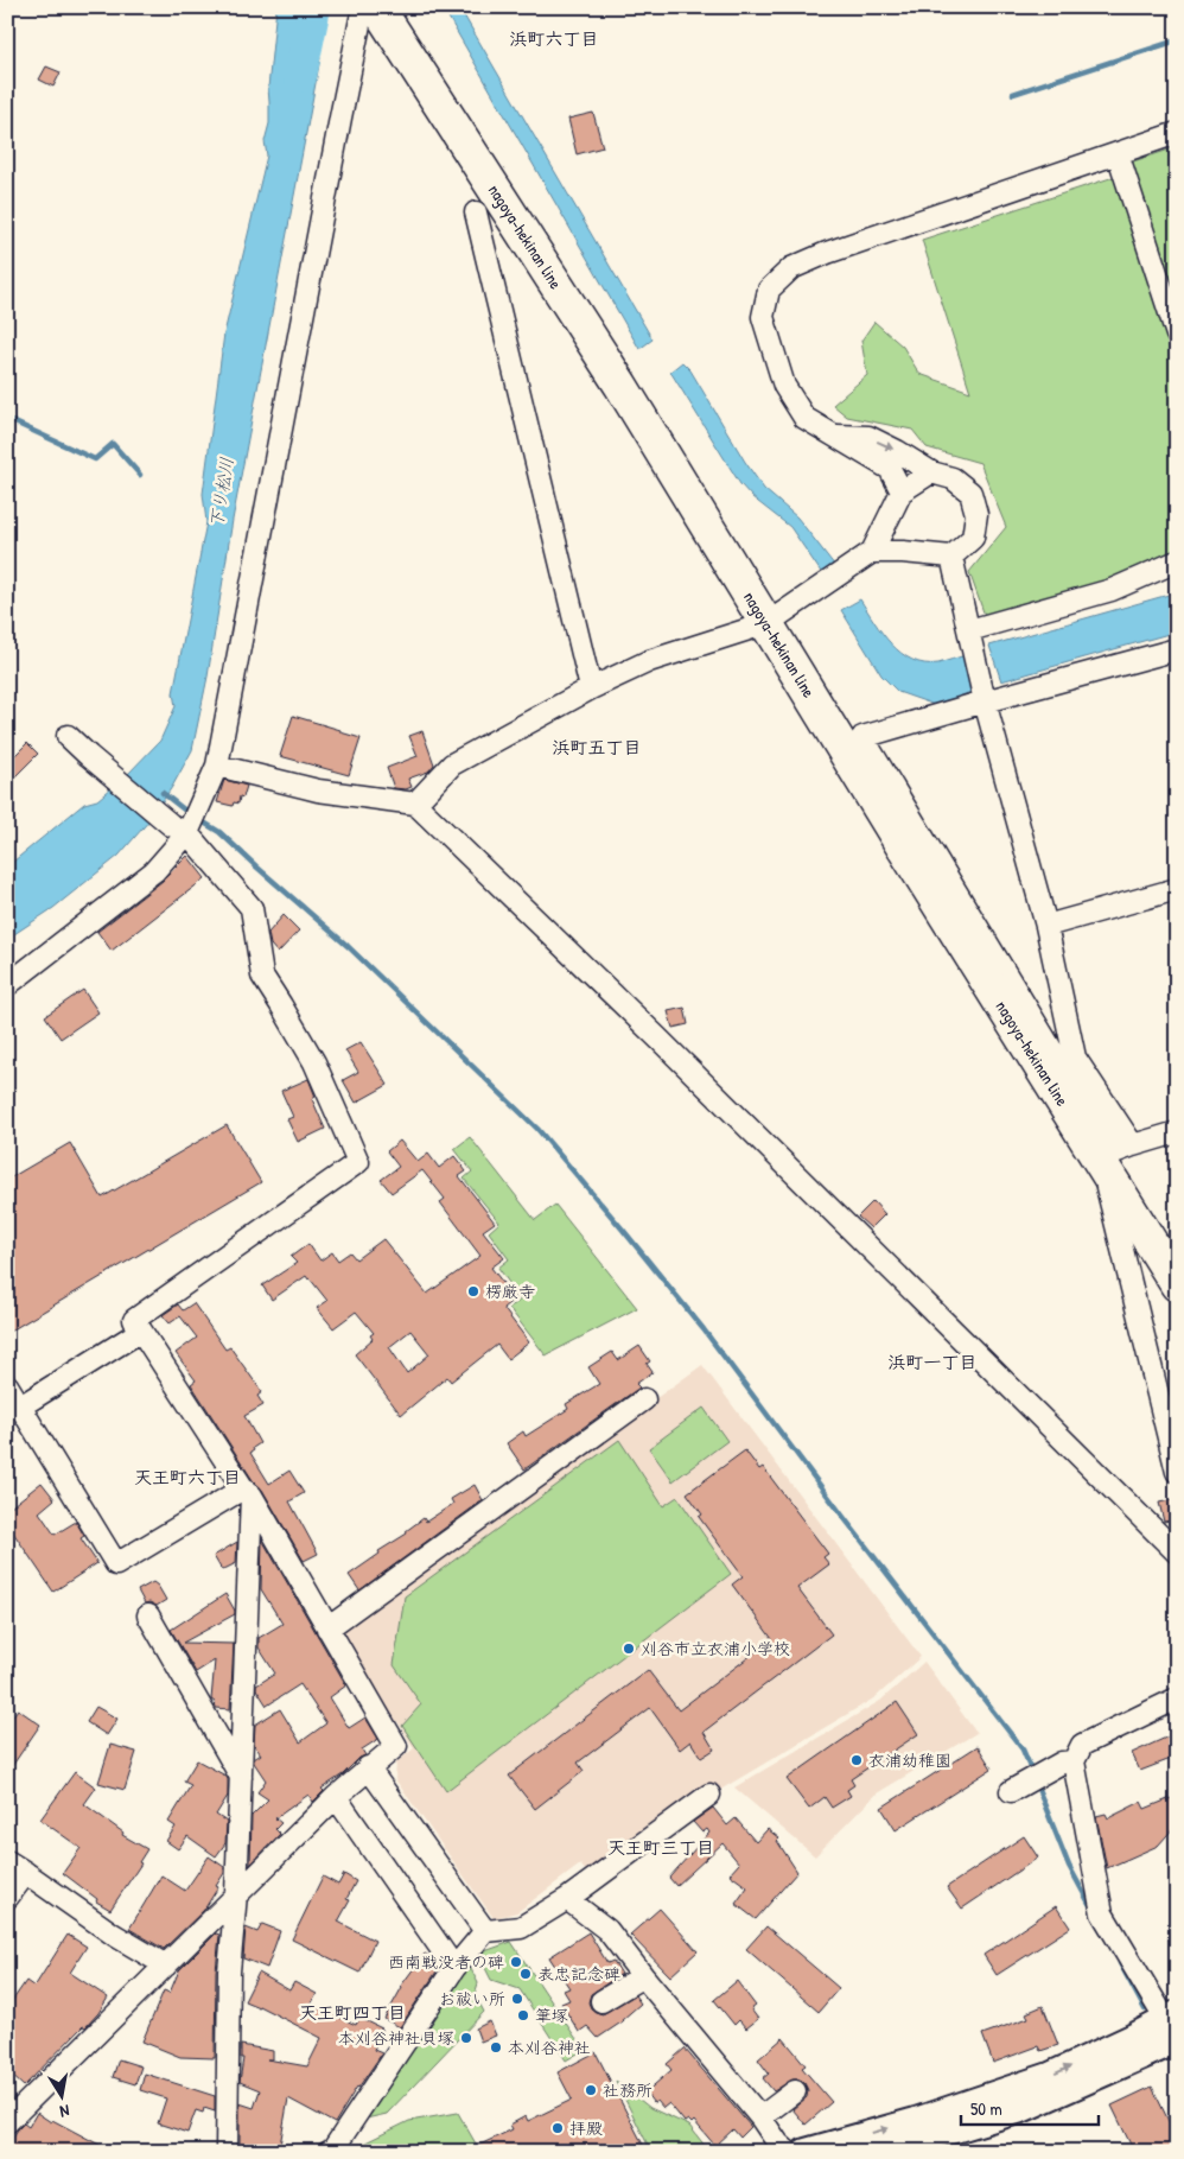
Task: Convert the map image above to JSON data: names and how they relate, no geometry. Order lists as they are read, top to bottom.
{
  "streets": {
    "main road": ["nagoya-hekinan line"]
  },
  "districts": [
    "浜町六丁目",
    "浜町五丁目",
    "浜町一丁目",
    "天王町六丁目",
    "天王町三丁目",
    "天王町四丁目"
  ],
  "water": ["下り松川"],
  "places": [
    "楞厳寺",
    "刈谷市立衣浦小学校",
    "衣浦幼稚園",
    "西南戦没者の碑",
    "表忠記念碑",
    "お祓い所",
    "筆塚",
    "本刈谷神社貝塚",
    "本刈谷神社",
    "社務所",
    "拝殿"
  ],
  "scale_bar": "50 m",
  "north": "bottom"
}
